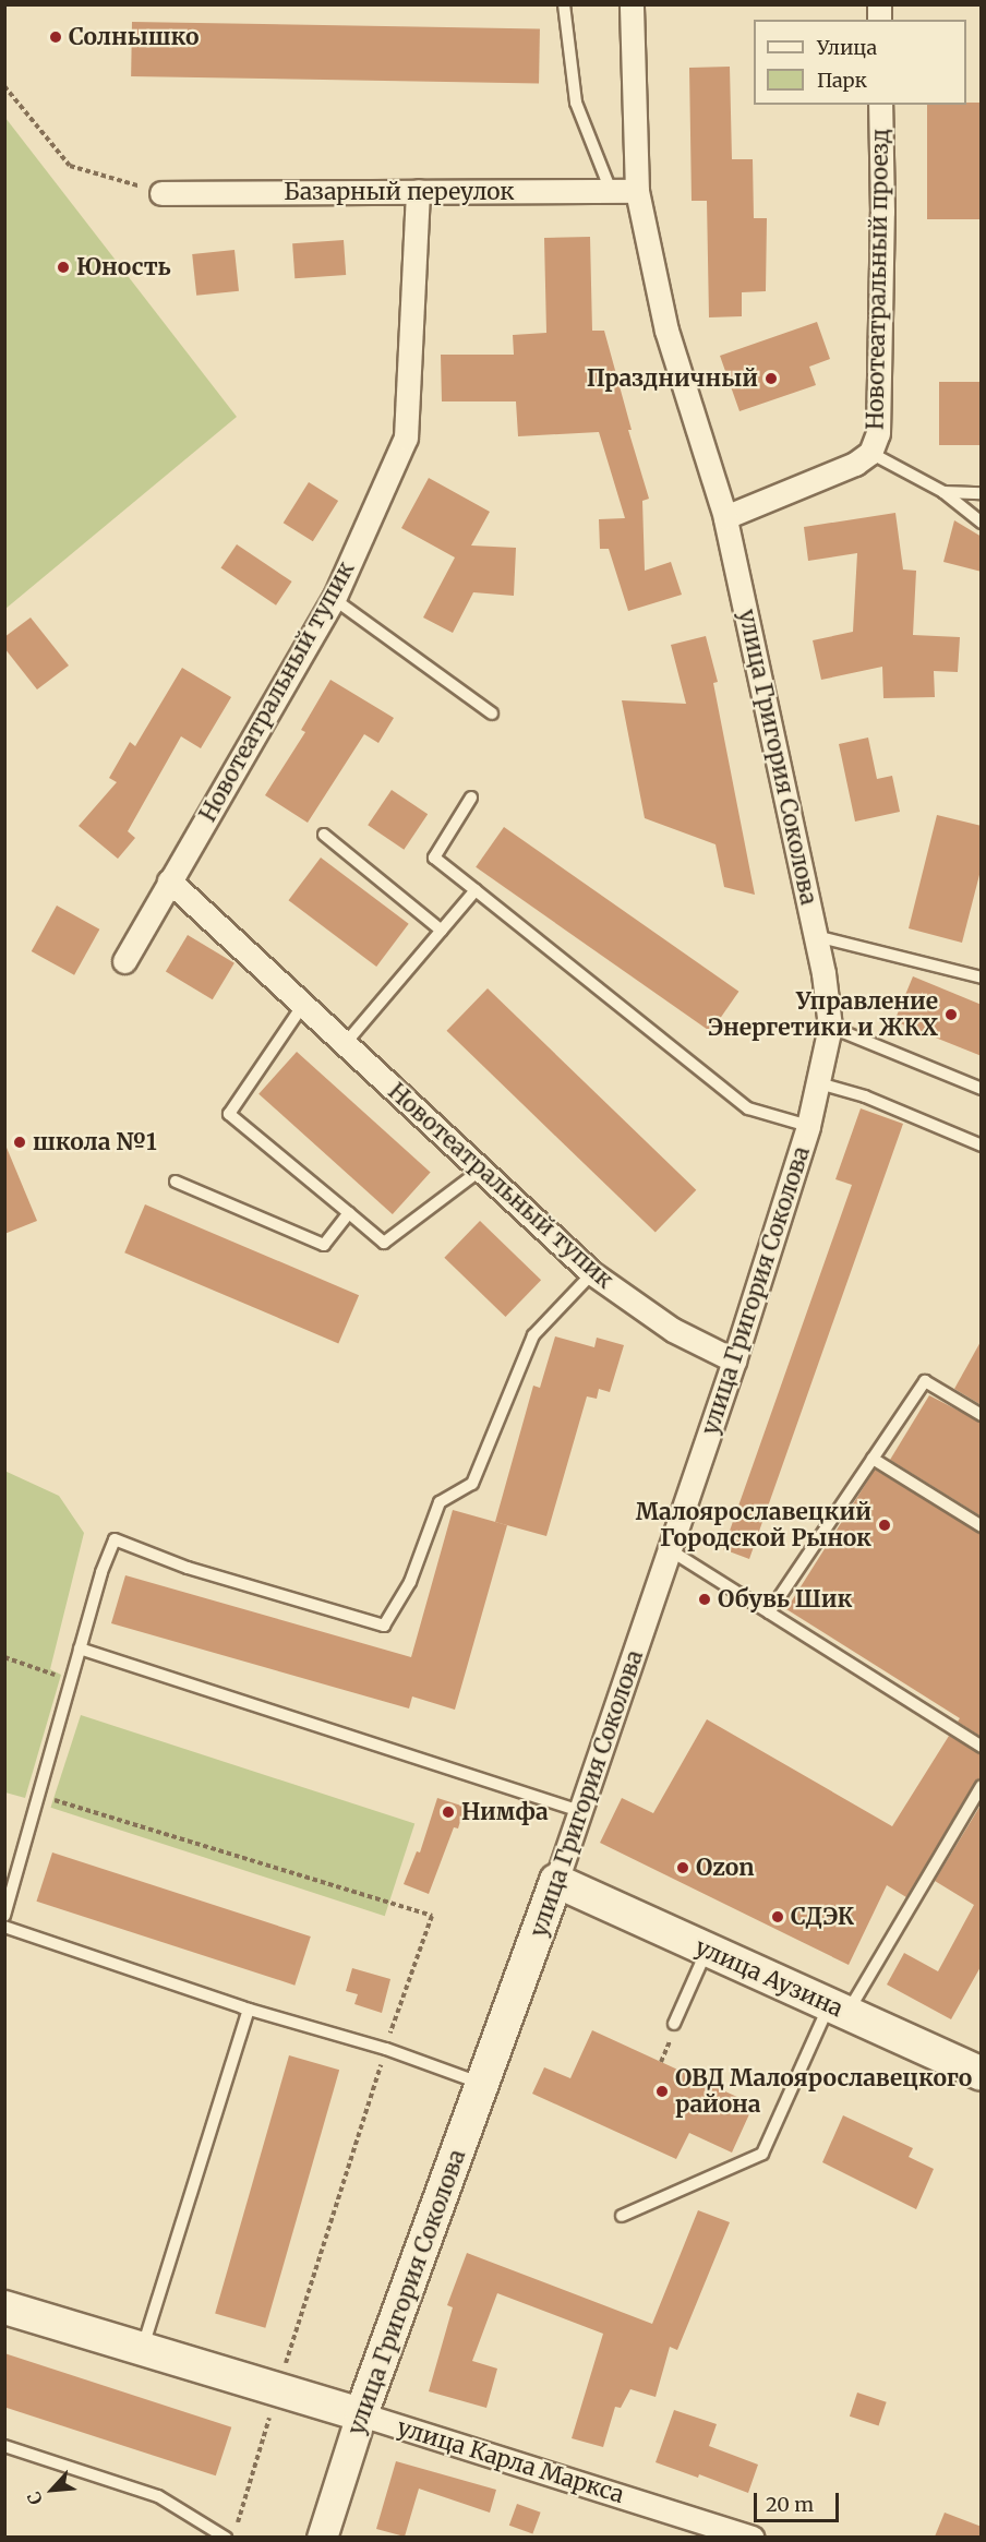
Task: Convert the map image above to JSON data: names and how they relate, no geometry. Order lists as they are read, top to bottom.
{
  "streets": {
    "main road": ["улица Григория Соколова", "улица Аузина", "улица Карла Маркса"],
    "street": ["Базарный переулок", "Новотеатральный проезд", "Новотеатральный тупик"]
  },
  "crossings": [
    ["Базарный переулок", "Новотеатральный тупик"],
    ["Базарный переулок", "улица Григория Соколова"],
    ["Новотеатральный проезд", "улица Григория Соколова"],
    ["Новотеатральный тупик", "улица Григория Соколова"],
    ["улица Григория Соколова", "улица Аузина"],
    ["улица Григория Соколова", "улица Карла Маркса"]
  ],
  "places": [
    "Солнышко",
    "Юность",
    "Праздничный",
    "Управление Энергетики и ЖКХ",
    "школа №1",
    "Малоярославецкий Городской Рынок",
    "Обувь Шик",
    "Нимфа",
    "Ozon",
    "СДЭК",
    "ОВД Малоярославецкого района"
  ],
  "legend": ["Улица", "Парк"],
  "scale_bar": "20 m",
  "north": "bottom left"
}
